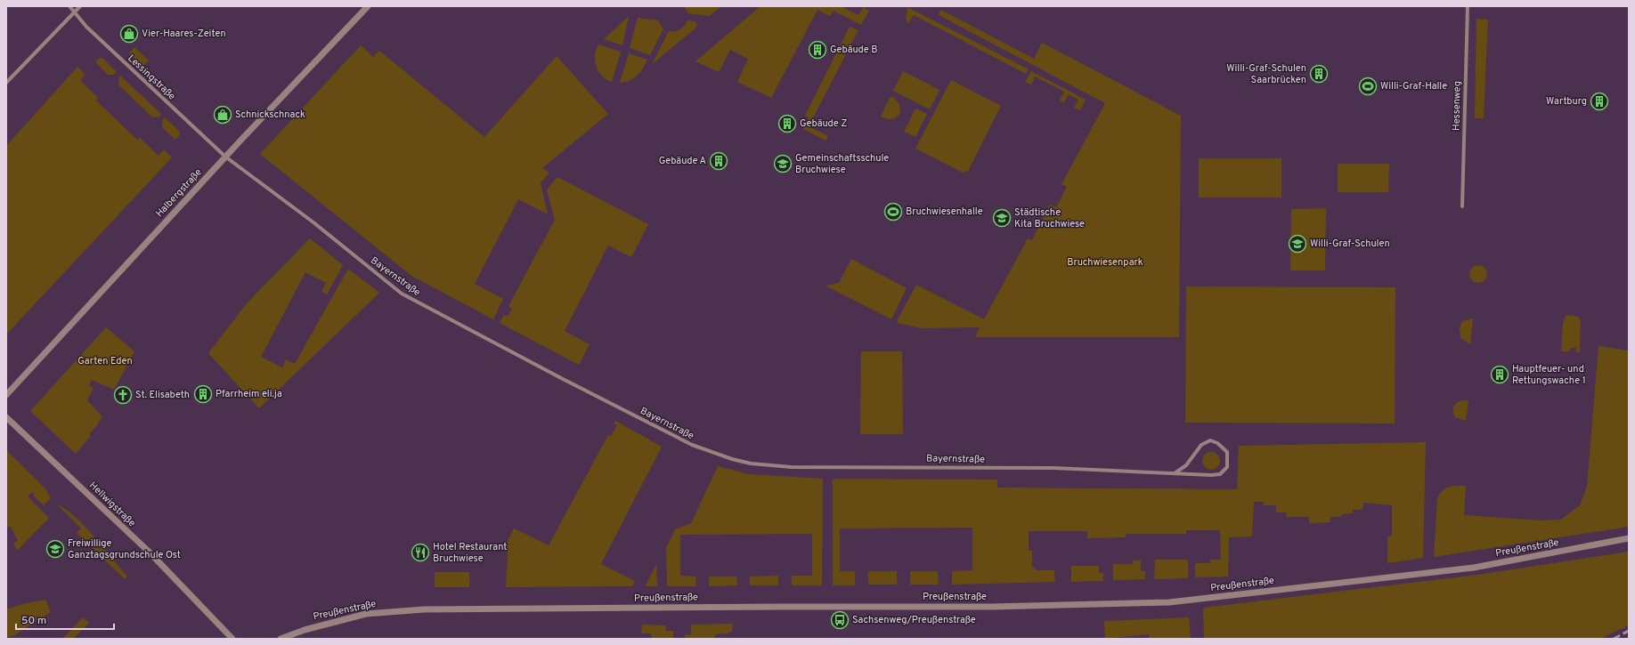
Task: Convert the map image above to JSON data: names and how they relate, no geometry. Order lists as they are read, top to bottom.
{
  "streets": {
    "street": [
      "Lessingstraße",
      "Hessenweg",
      "Halbergstraße",
      "Bayernstraße",
      "Hellwigstraße",
      "Preußenstraße"
    ]
  },
  "crossings": [
    ["Lessingstraße", "Halbergstraße"],
    ["Lessingstraße", "Bayernstraße"],
    ["Halbergstraße", "Bayernstraße"]
  ],
  "parks": ["Bruchwiesenpark", "Garten Eden"],
  "places": {
    "shop": ["Vier-Haares-Zeiten", "Schnickschnack"],
    "building": [
      "Gebäude B",
      "Willi-Graf-Schulen Saarbrücken",
      "Wartburg",
      "Gebäude Z",
      "Gebäude A",
      "Hauptfeuer- und Rettungswache 1",
      "Pfarrheim eli.ja"
    ],
    "sports": ["Willi-Graf-Halle", "Bruchwiesenhalle"],
    "school or university": [
      "Gemeinschaftsschule Bruchwiese",
      "Städtische Kita Bruchwiese",
      "Willi-Graf-Schulen",
      "Freiwillige Ganztagsgrundschule Ost"
    ],
    "church": ["St. Elisabeth"],
    "restaurant": ["Hotel Restaurant Bruchwiese"],
    "bus stop": ["Sachsenweg/Preußenstraße"]
  },
  "scale_bar": "50 m"
}
